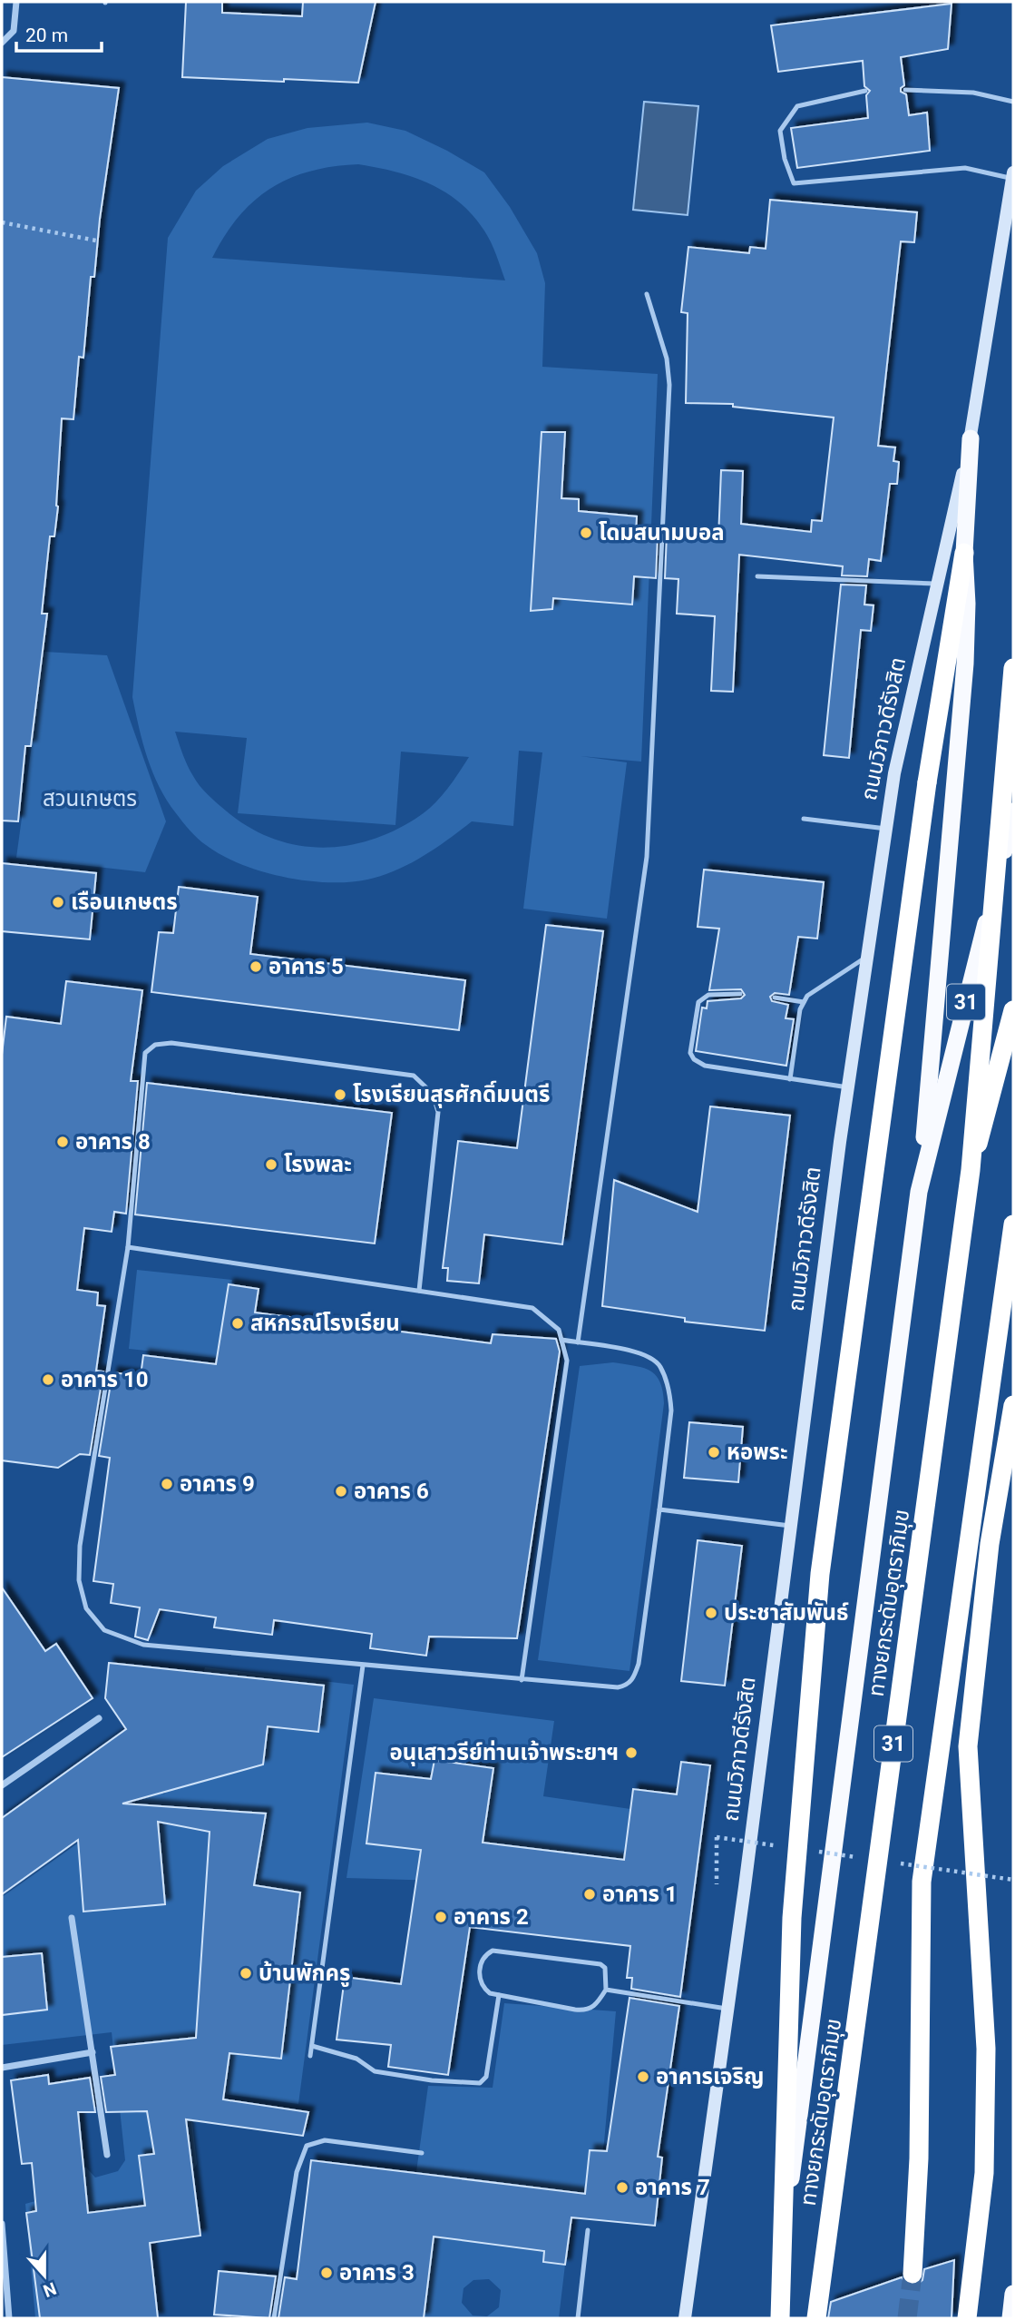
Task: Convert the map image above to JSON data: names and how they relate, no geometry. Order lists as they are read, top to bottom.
{
  "streets": {
    "highway": ["31", "ทางยกระดับอุตราภิมุข"],
    "main road": ["ถนนวิภาวดีรังสิต"]
  },
  "parks": ["สวนเกษตร"],
  "places": [
    "โดมสนามบอล",
    "เรือนเกษตร",
    "อาคาร 5",
    "โรงเรียนสุรศักดิ์มนตรี",
    "อาคาร 8",
    "โรงพละ",
    "สหกรณ์โรงเรียน",
    "อาคาร 10",
    "หอพระ",
    "อาคาร 9",
    "อาคาร 6",
    "ประชาสัมพันธ์",
    "อนุเสาวรีย์ท่านเจ้าพระยาฯ",
    "อาคาร 1",
    "อาคาร 2",
    "บ้านพักครู",
    "อาคารเจริญ",
    "อาคาร 7",
    "อาคาร 3"
  ],
  "scale_bar": "20 m",
  "north": "bottom"
}
